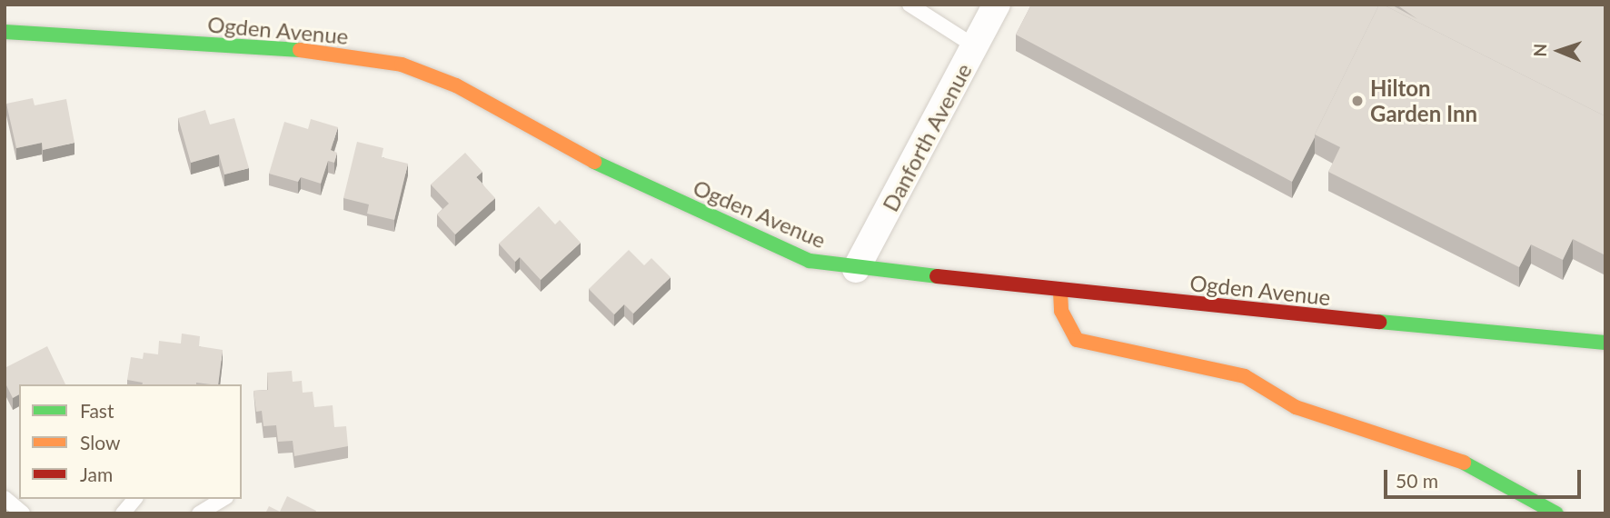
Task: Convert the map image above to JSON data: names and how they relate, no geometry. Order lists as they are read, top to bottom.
{
  "streets": {
    "street": ["Ogden Avenue", "Danforth Avenue"]
  },
  "crossings": [
    ["Ogden Avenue", "Danforth Avenue"]
  ],
  "places": ["Hilton Garden Inn"],
  "legend": ["Fast", "Slow", "Jam"],
  "scale_bar": "50 m",
  "north": "left"
}
